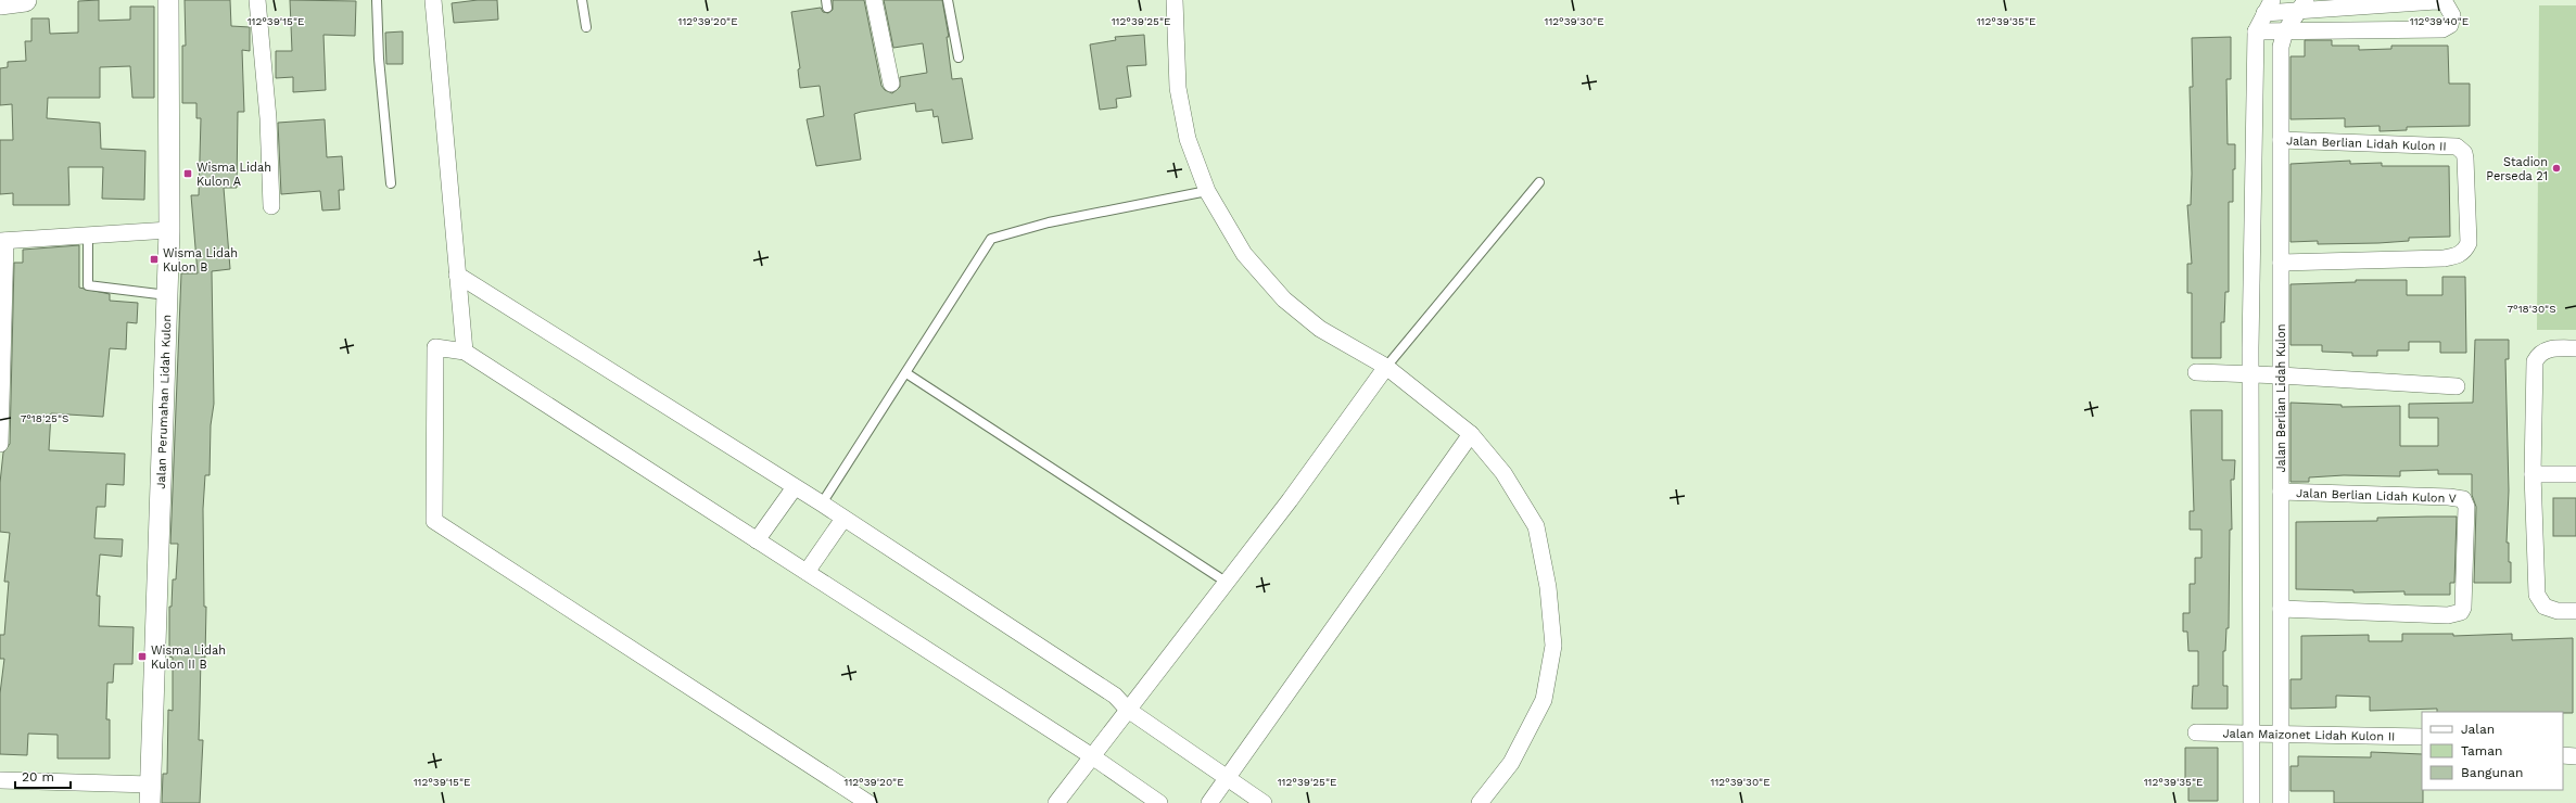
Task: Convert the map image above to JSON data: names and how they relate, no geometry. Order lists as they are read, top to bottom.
{
  "streets": {
    "street": [
      "Jalan Berlian Lidah Kulon II",
      "Jalan Berlian Lidah Kulon",
      "Jalan Perumahan Lidah Kulon",
      "Jalan Berlian Lidah Kulon V",
      "Jalan Maizonet Lidah Kulon II"
    ]
  },
  "crossings": [
    ["Jalan Berlian Lidah Kulon II", "Jalan Berlian Lidah Kulon"],
    ["Jalan Berlian Lidah Kulon", "Jalan Berlian Lidah Kulon V"],
    ["Jalan Berlian Lidah Kulon", "Jalan Maizonet Lidah Kulon II"]
  ],
  "places": {
    "other": ["Stadion Perseda 21"],
    "transit": ["Wisma Lidah Kulon A", "Wisma Lidah Kulon B", "Wisma Lidah Kulon II B"]
  },
  "legend": ["Jalan", "Taman", "Bangunan"],
  "scale_bar": "20 m",
  "coordinates": [
    "112°39'15\"E",
    "112°39'20\"E",
    "112°39'25\"E",
    "112°39'30\"E",
    "112°39'35\"E",
    "112°39'40\"E",
    "7°18'30\"S",
    "7°18'25\"S"
  ]
}
